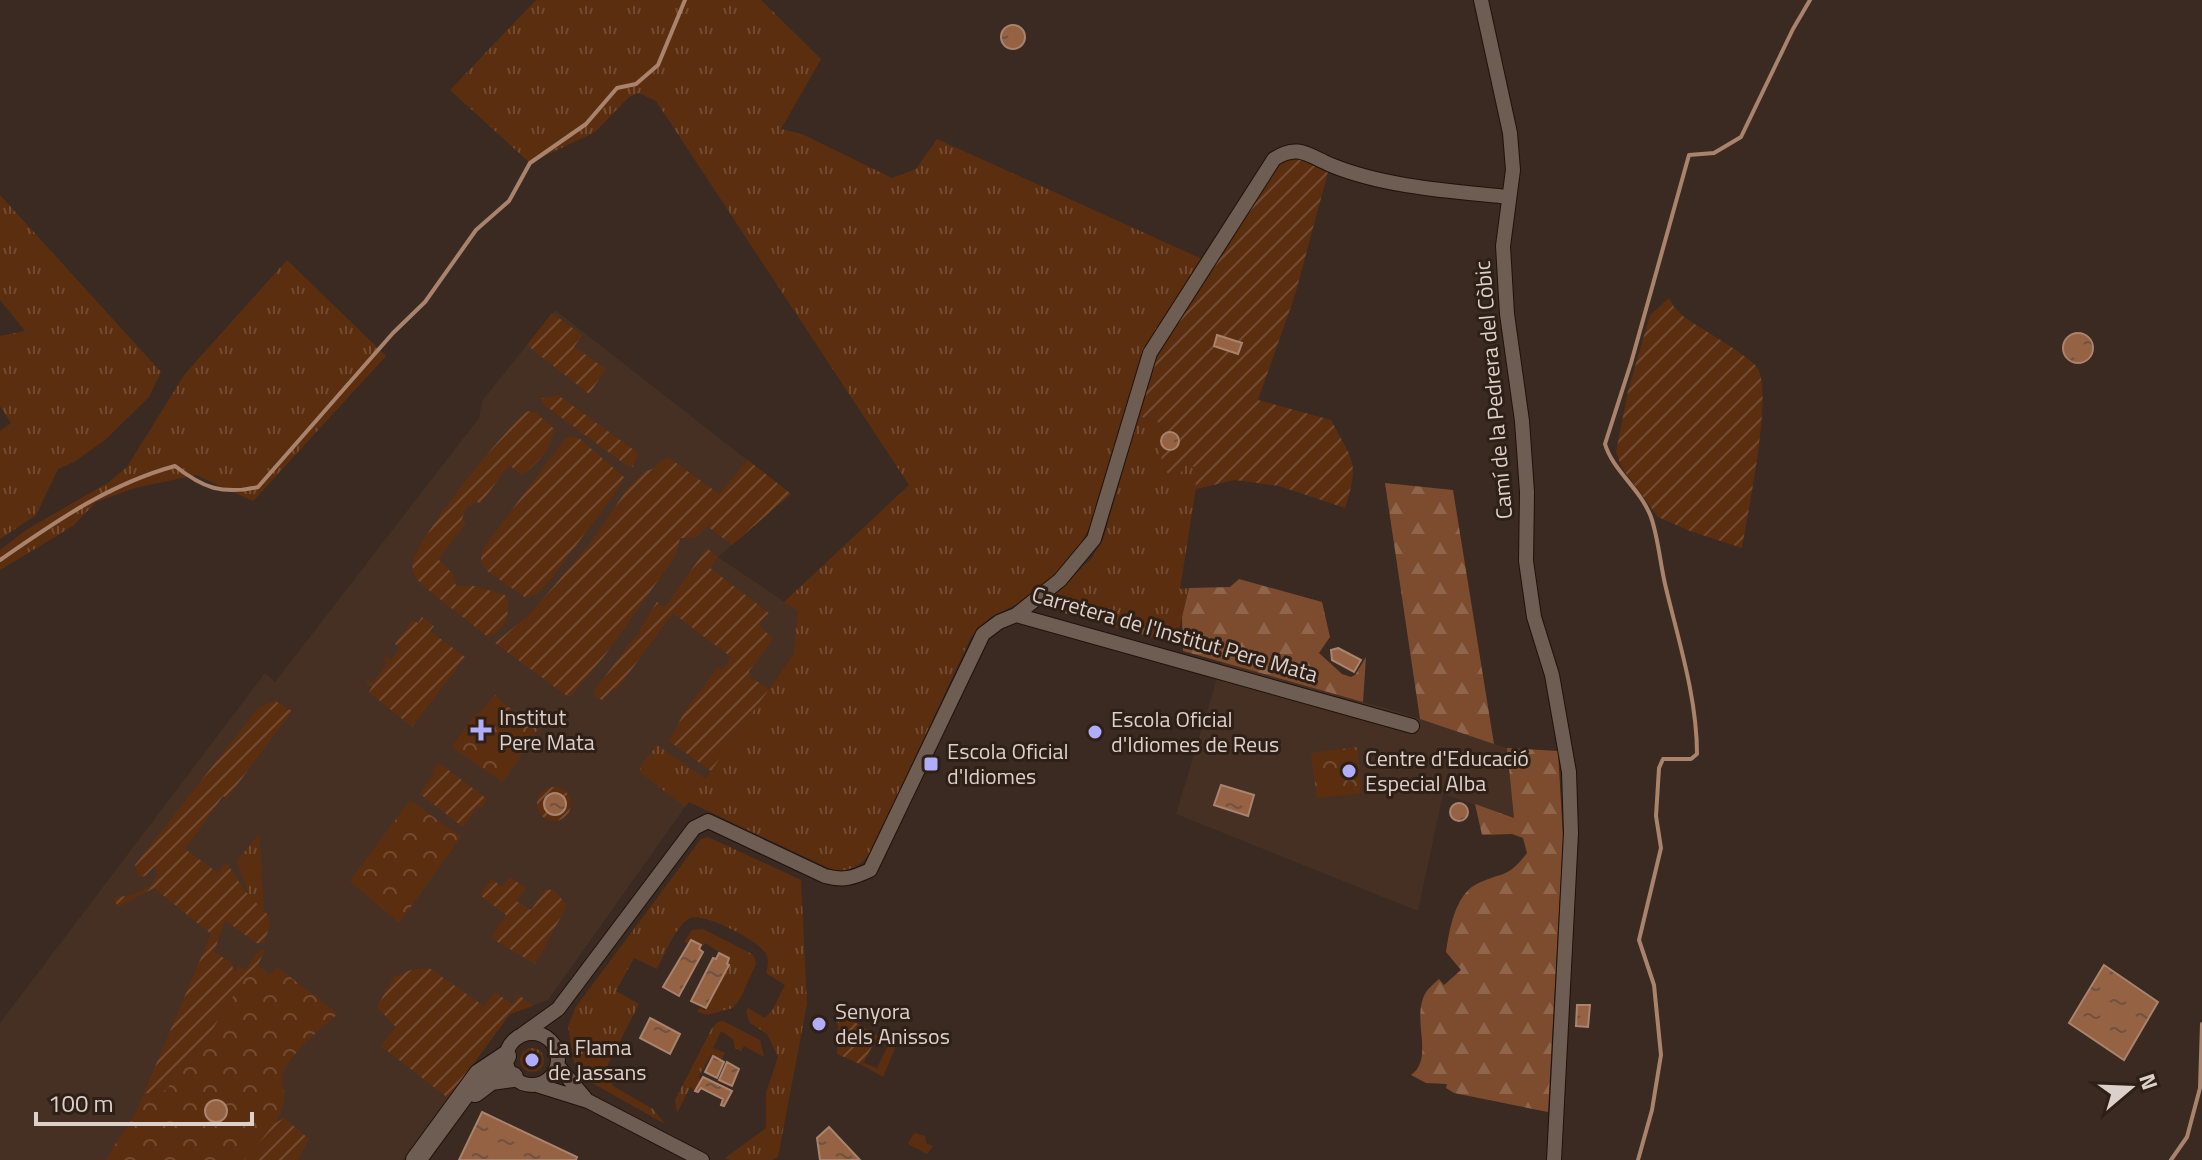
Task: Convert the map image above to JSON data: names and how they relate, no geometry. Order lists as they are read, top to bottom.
{
  "streets": {
    "street": ["Camí de la Pedrera del Còbic", "Carretera de l'Institut Pere Mata"]
  },
  "places": {
    "health": ["Institut Pere Mata"],
    "other": [
      "Escola Oficial d'Idiomes de Reus",
      "Centre d'Educació Especial Alba",
      "Senyora dels Anissos",
      "La Flama de Jassans"
    ],
    "transit": ["Escola Oficial d'Idiomes"]
  },
  "scale_bar": "100 m",
  "north": "right"
}
